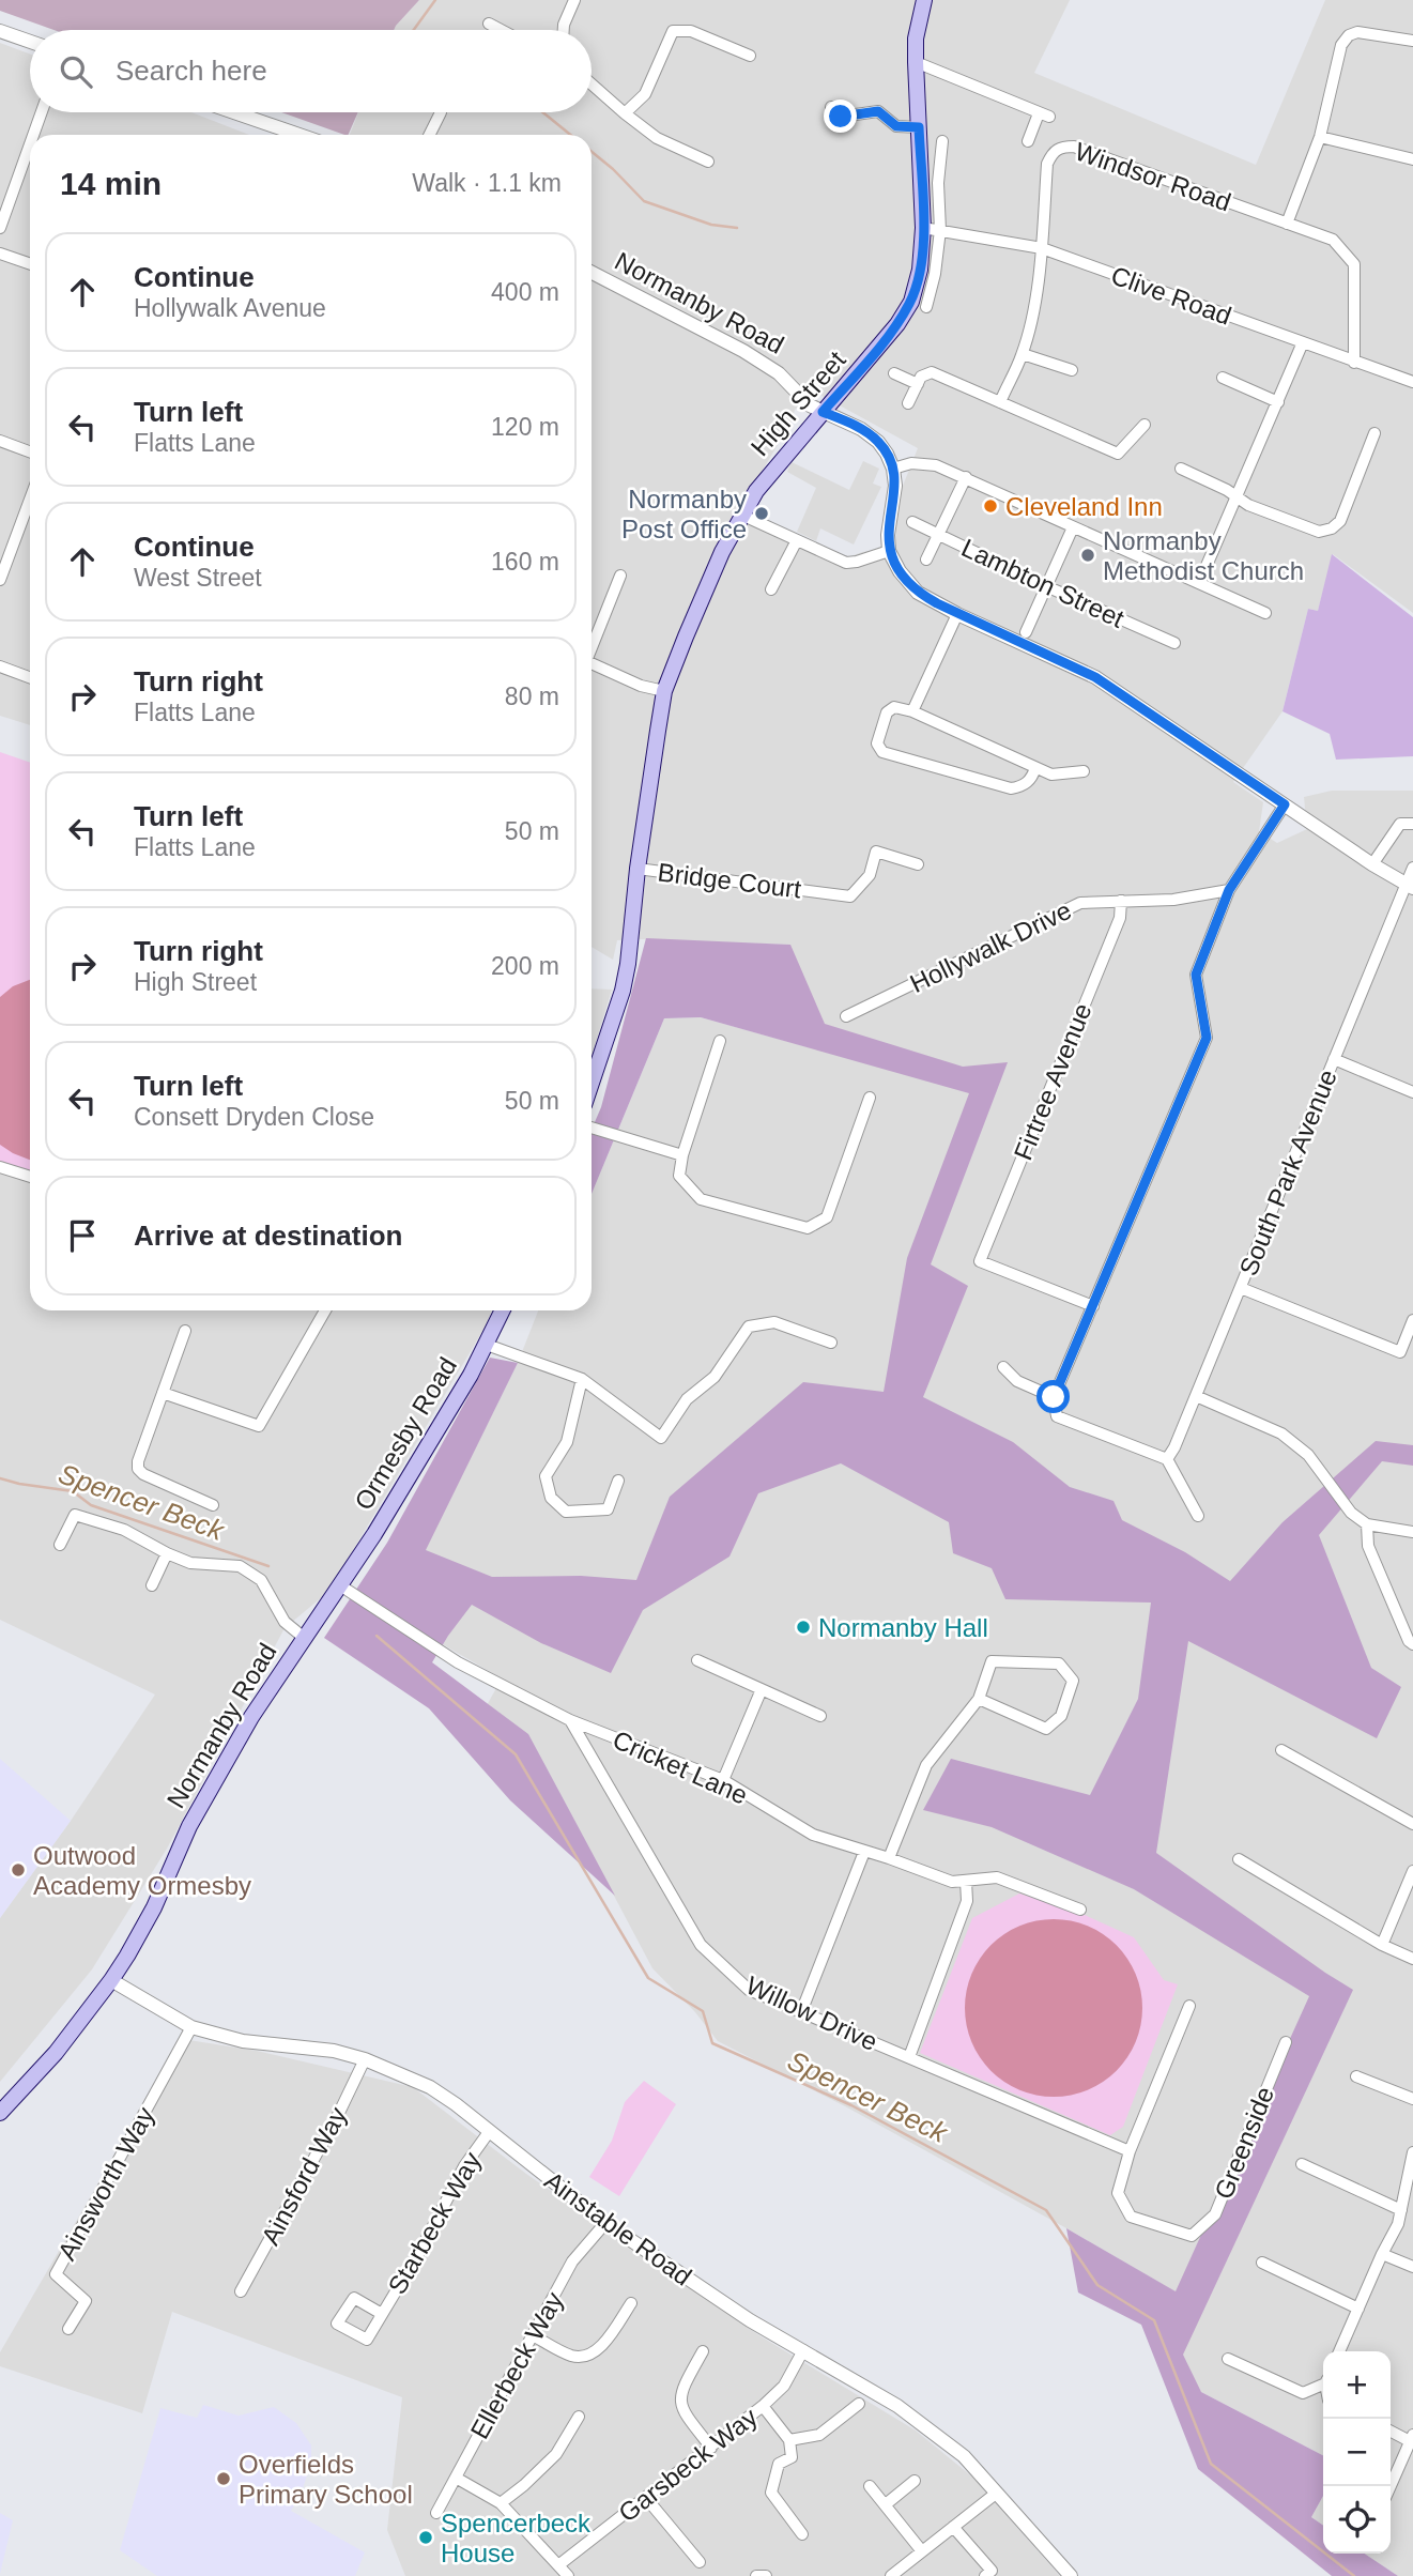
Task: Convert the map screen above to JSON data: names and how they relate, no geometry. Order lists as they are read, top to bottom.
{
  "streets": {
    "main road": ["Normanby Road", "High Street", "Ormesby Road"],
    "street": [
      "Windsor Road",
      "Clive Road",
      "Lambton Street",
      "Bridge Court",
      "Hollywalk Drive",
      "Firtree Avenue",
      "South Park Avenue",
      "Cricket Lane",
      "Willow Drive",
      "Greenside",
      "Ainsford Way",
      "Ainsworth Way",
      "Starbeck Way",
      "Ainstable Road",
      "Ellerbeck Way",
      "Garsbeck Way"
    ]
  },
  "crossings": [
    ["Windsor Road", "Clive Road"],
    ["Clive Road", "High Street"],
    ["Normanby Road", "High Street"],
    ["Normanby Road", "Ormesby Road"],
    ["Normanby Road", "Cricket Lane"],
    ["Normanby Road", "Ainstable Road"],
    ["High Street", "Bridge Court"],
    ["Hollywalk Drive", "Firtree Avenue"],
    ["Ormesby Road", "Cricket Lane"],
    ["Cricket Lane", "Willow Drive"],
    ["Willow Drive", "Greenside"],
    ["Ainsford Way", "Ainstable Road"],
    ["Ainsworth Way", "Ainstable Road"],
    ["Starbeck Way", "Ainstable Road"],
    ["Ainstable Road", "Ellerbeck Way"],
    ["Ainstable Road", "Garsbeck Way"]
  ],
  "water": ["Spencer Beck"],
  "places": [
    "Cleveland Inn",
    "Normanby Post Office",
    "Normanby Methodist Church",
    "Normanby Hall",
    "Outwood Academy Ormesby",
    "Overfields Primary School",
    "Spencerbeck House"
  ],
  "page": {
    "search": "Search here",
    "heading": ["14 min", "Walk · 1.1 km"],
    "list": [
      ["Continue", "Hollywalk Avenue", "400 m"],
      ["Turn left", "Flatts Lane", "120 m"],
      ["Continue", "West Street", "160 m"],
      ["Turn right", "Flatts Lane", "80 m"],
      ["Turn left", "Flatts Lane", "50 m"],
      ["Turn right", "High Street", "200 m"],
      ["Turn left", "Consett Dryden Close", "50 m"],
      "Arrive at destination"
    ],
    "map_buttons": ["+", "−"]
  }
}
